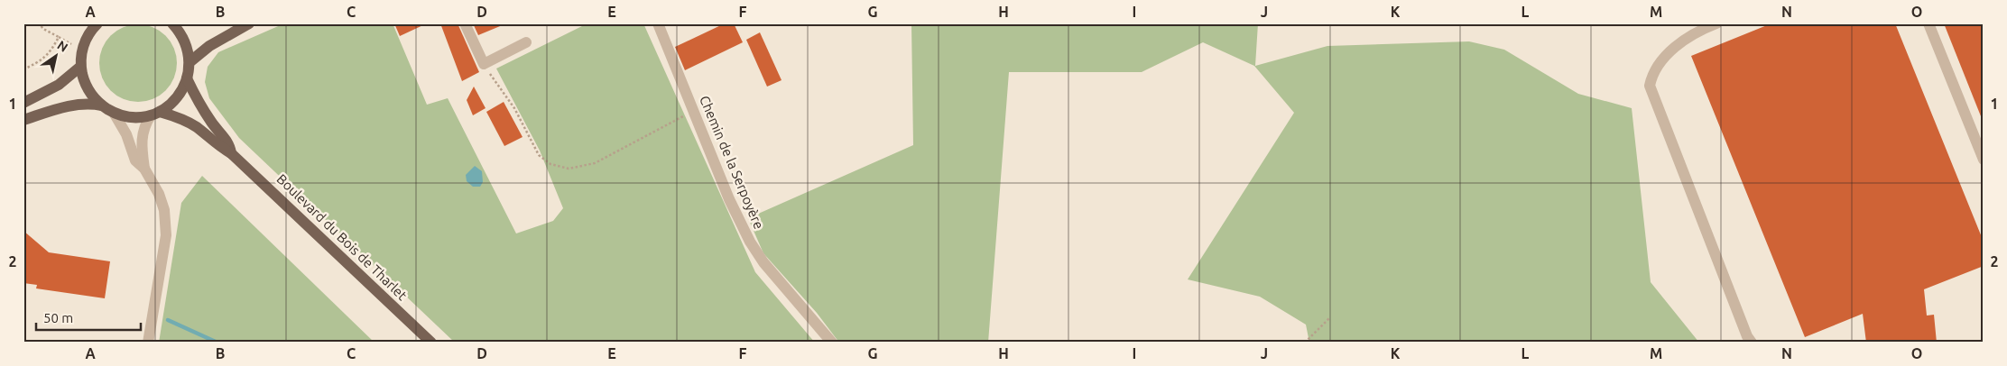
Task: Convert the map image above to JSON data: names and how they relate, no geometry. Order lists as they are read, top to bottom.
{
  "streets": {
    "main road": ["Boulevard du Bois de Tharlet"],
    "street": ["Chemin de la Serpoyère"]
  },
  "scale_bar": "50 m",
  "north": "top right",
  "grid": {
    "columns": [
      "A",
      "B",
      "C",
      "D",
      "E",
      "F",
      "G",
      "H",
      "I",
      "J",
      "K",
      "L",
      "M",
      "N",
      "O"
    ],
    "rows": ["1", "2"]
  }
}
